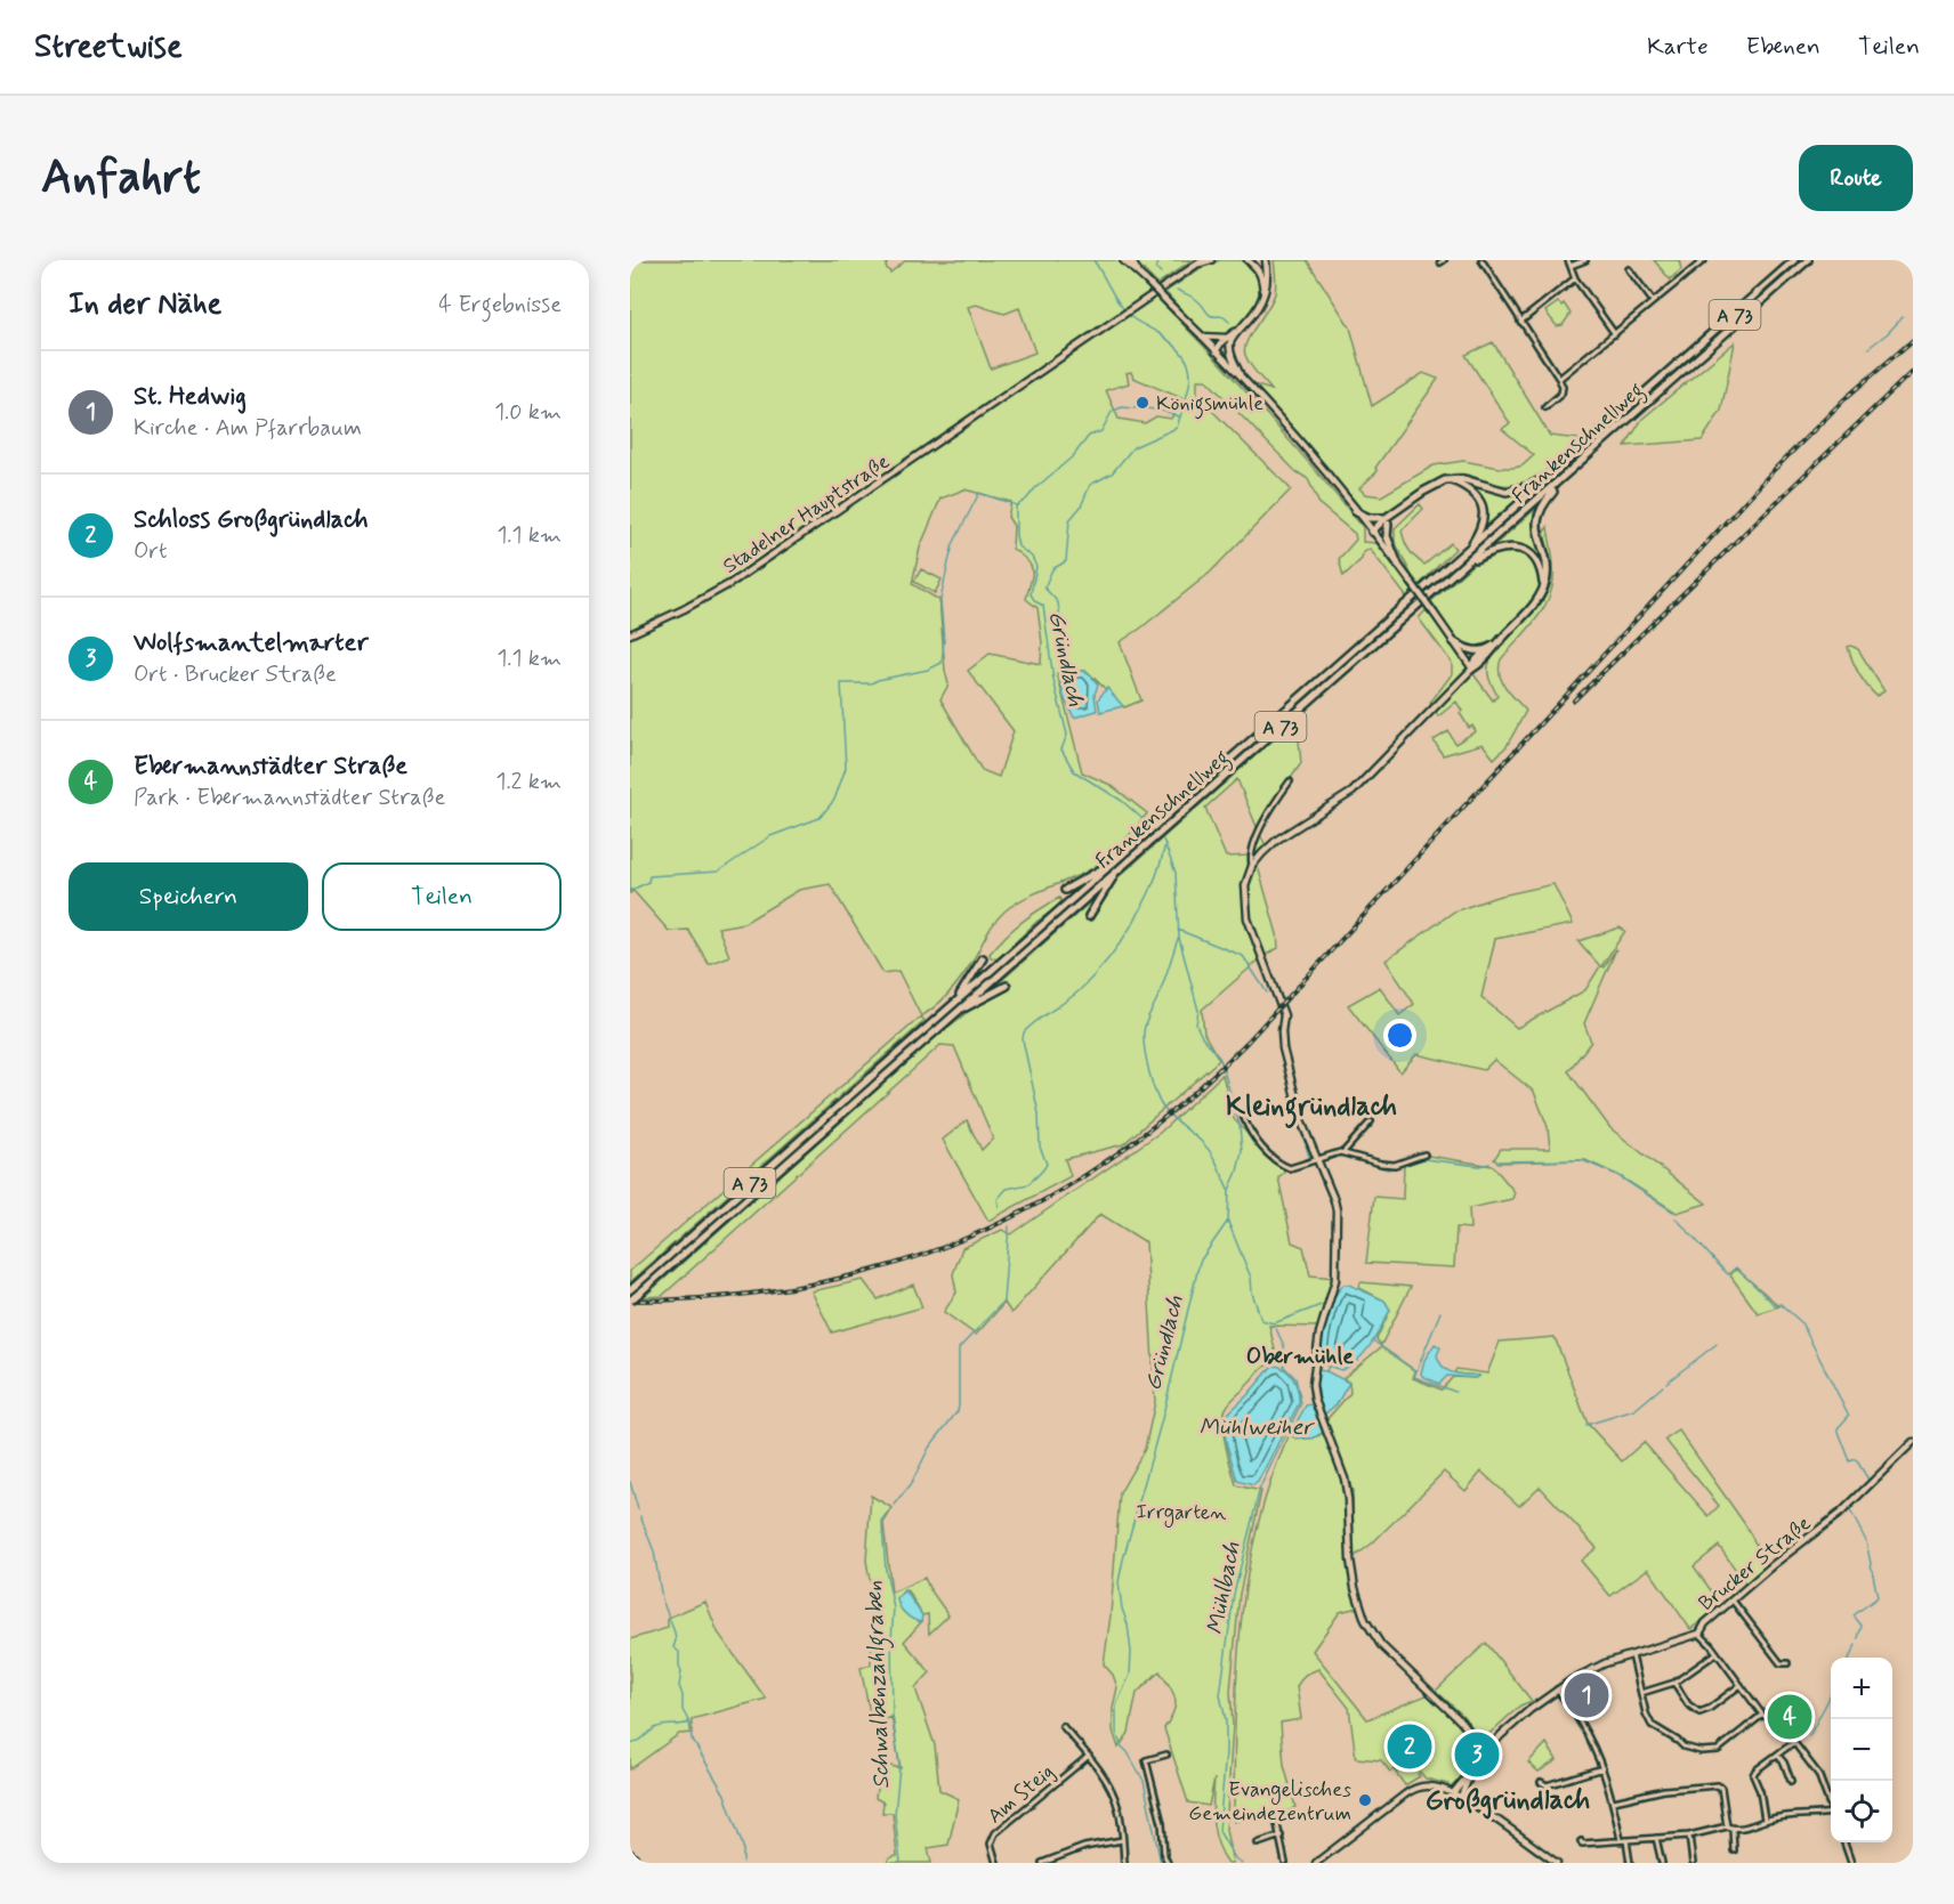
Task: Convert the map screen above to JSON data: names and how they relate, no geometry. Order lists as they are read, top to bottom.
{
  "streets": {
    "highway": ["A 73", "Frankenschnellweg"],
    "street": ["Stadelner Hauptstraße", "Brucker Straße", "Am Steig"]
  },
  "districts": ["Kleingründlach", "Obermühle", "Großgründlach"],
  "water": [
    "Gründlach",
    "Mühlweiher",
    "Mühlbach",
    "Schwalbenzahlgraben"
  ],
  "parks": ["Irrgarten"],
  "places": ["Königsmühle", "Evangelisches Gemeindezentrum"],
  "page": {
    "header": "Streetwise",
    "nav": ["Karte", "Ebenen", "Teilen"],
    "buttons": [
      "Route",
      ["Speichern", "Teilen"]
    ],
    "title": "Anfahrt",
    "heading": ["In der Nähe", "4 Ergebnisse"],
    "list": [
      {
        "mark": "1",
        "name": "St. Hedwig",
        "note": "Kirche · Am Pfarrbaum",
        "value": "1.0 km"
      },
      {
        "mark": "2",
        "name": "Schloss Großgründlach",
        "note": "Ort",
        "value": "1.1 km"
      },
      {
        "mark": "3",
        "name": "Wolfsmantelmarter",
        "note": "Ort · Brucker Straße",
        "value": "1.1 km"
      },
      {
        "mark": "4",
        "name": "Ebermannstädter Straße",
        "note": "Park · Ebermannstädter Straße",
        "value": "1.2 km"
      }
    ],
    "map_buttons": ["+", "−"],
    "pins": [
      "1",
      "4",
      "2",
      "3"
    ]
  }
}
